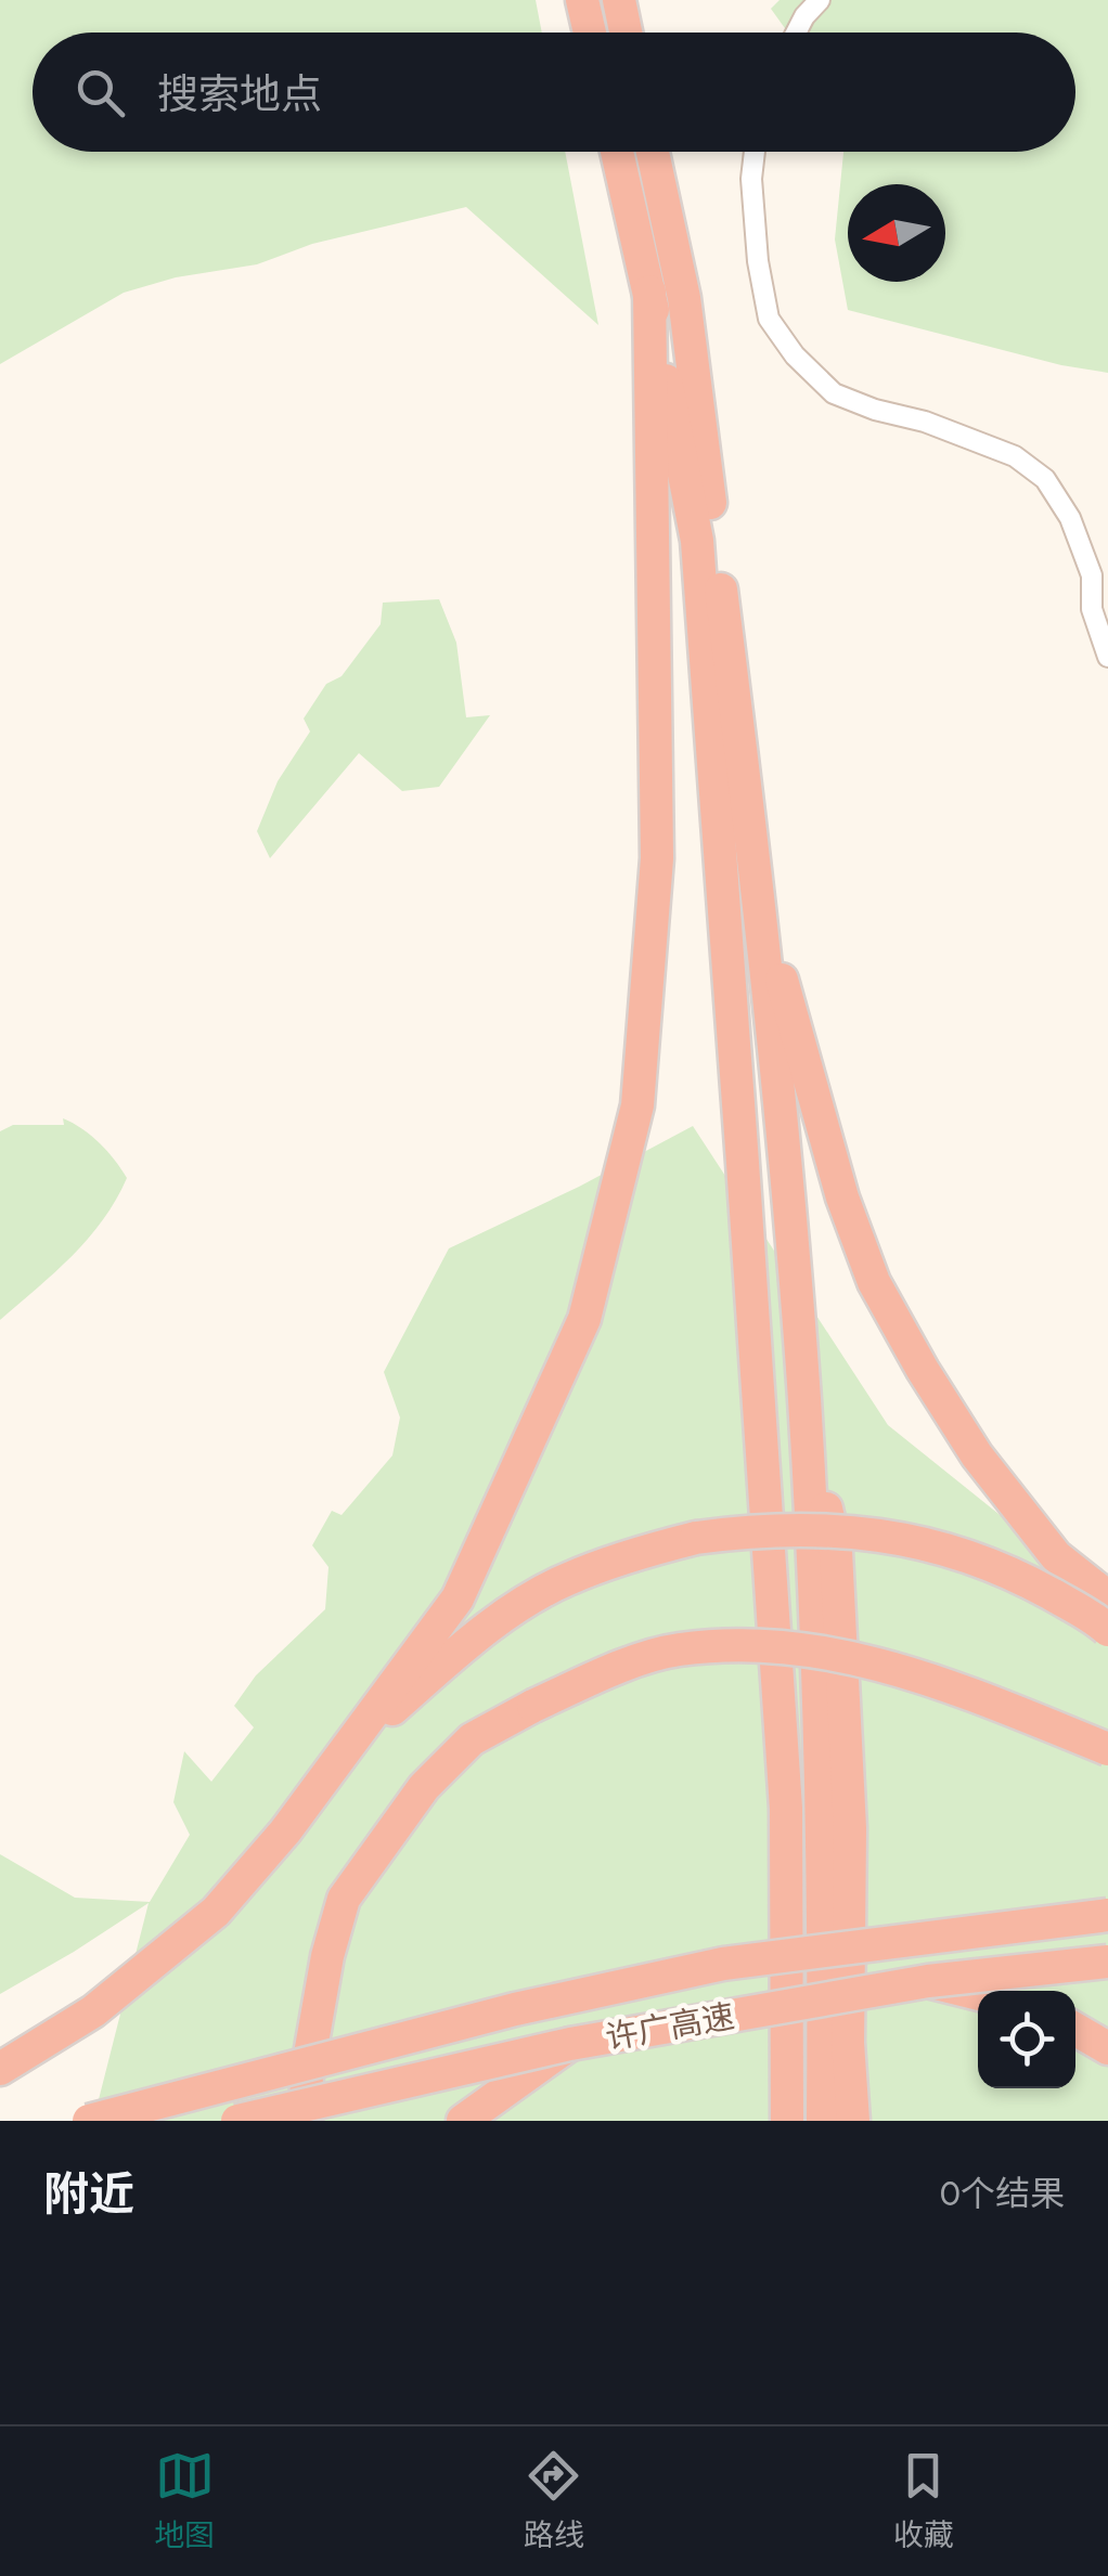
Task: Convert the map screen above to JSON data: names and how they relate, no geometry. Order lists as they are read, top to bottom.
{
  "streets": {
    "highway": ["许广高速"]
  },
  "north": "left",
  "page": {
    "search": "搜索地点",
    "heading": ["附近", "0个结果"],
    "nav": ["地图", "路线", "收藏"]
  }
}
